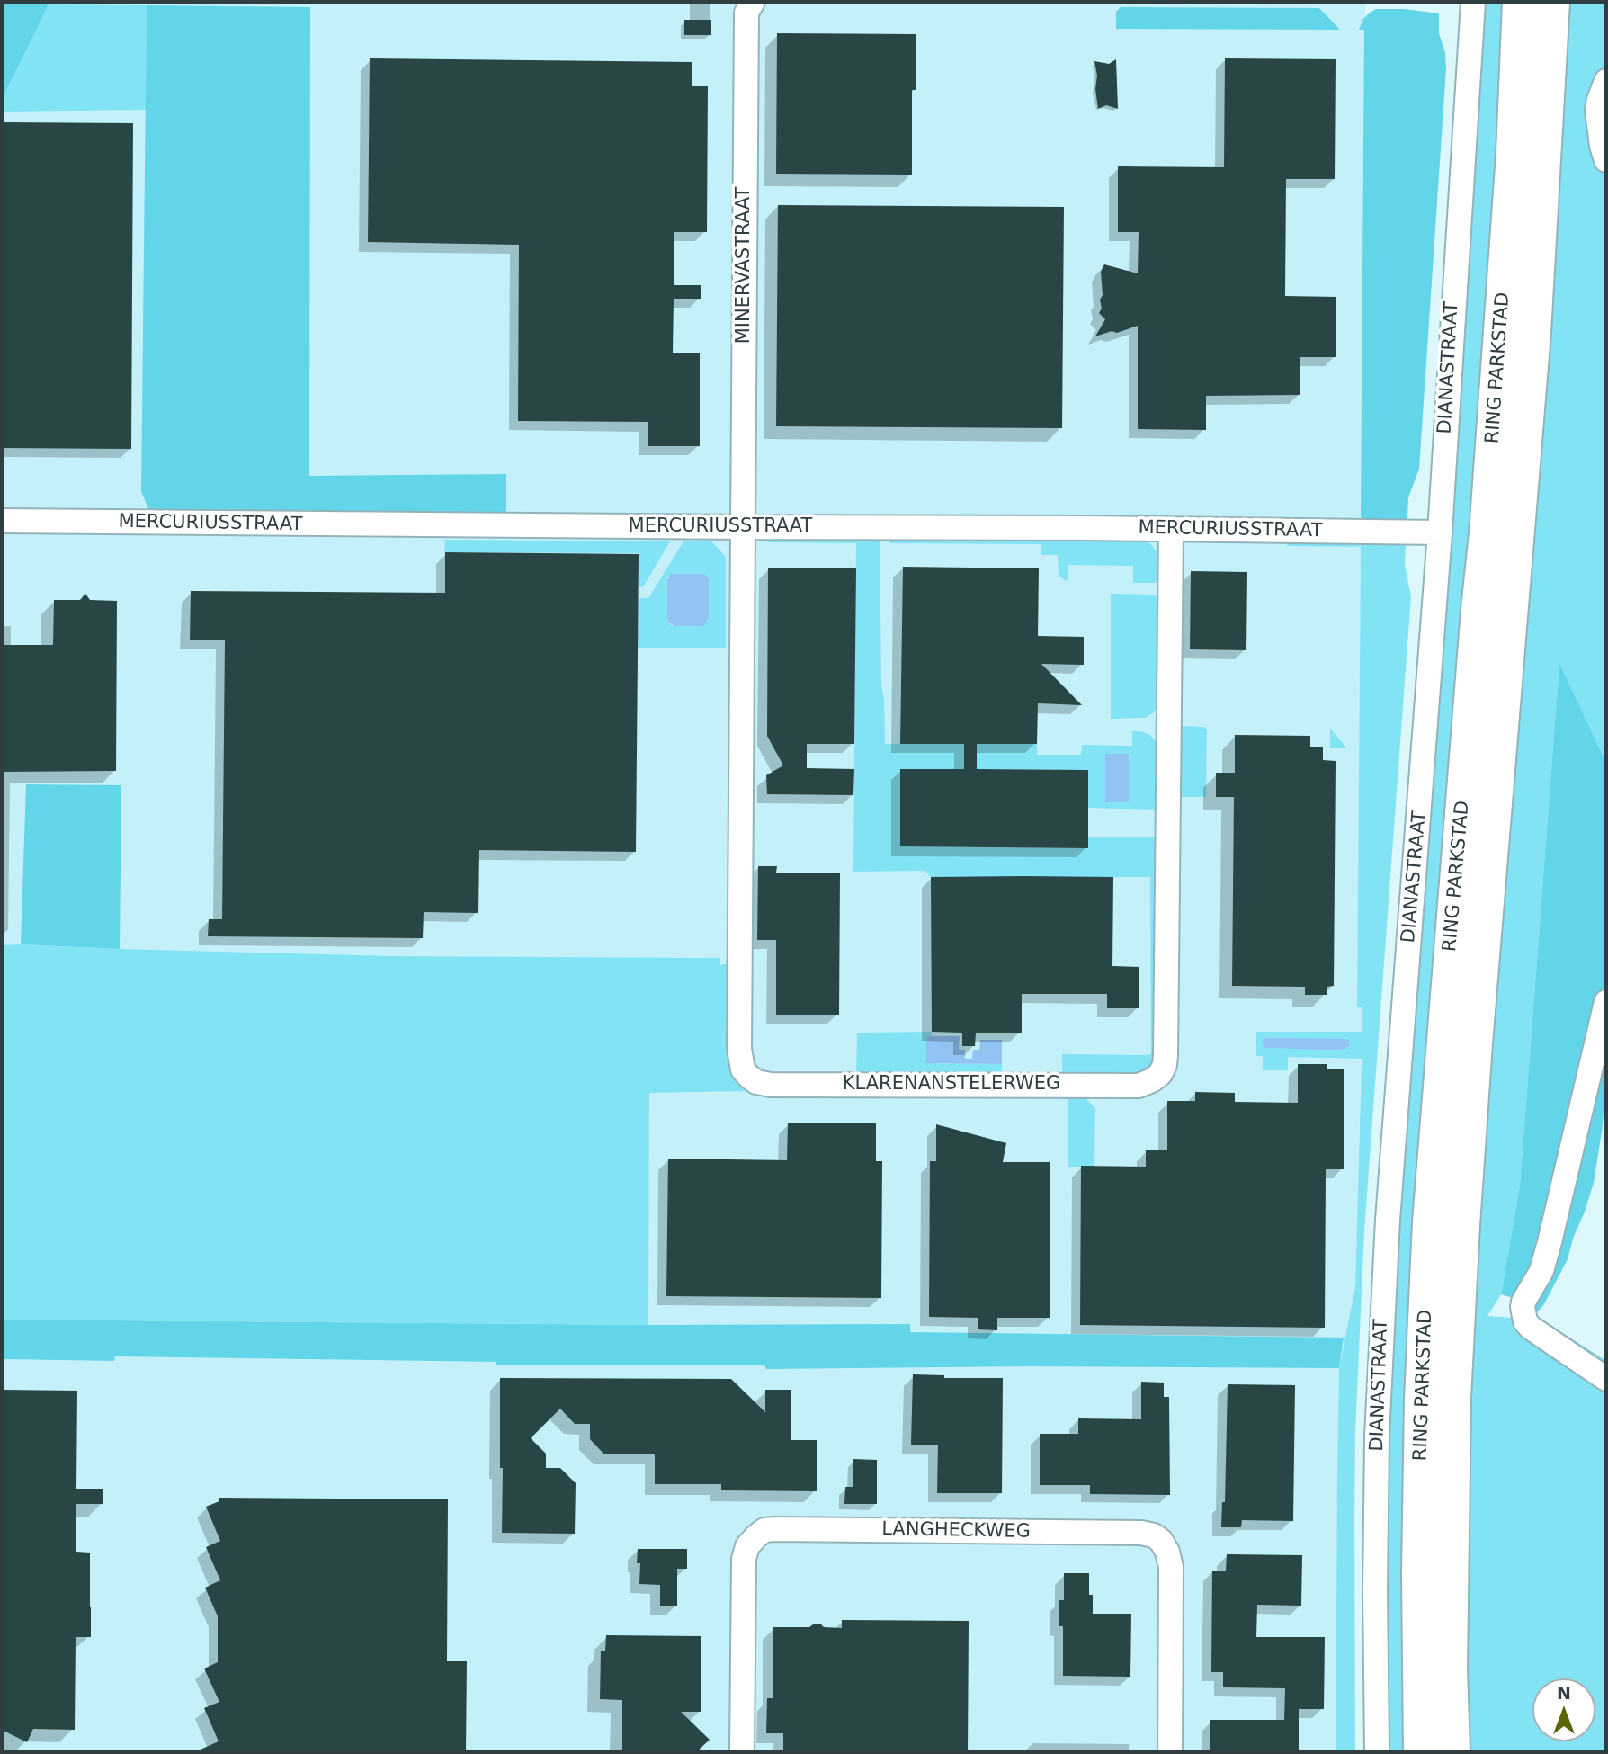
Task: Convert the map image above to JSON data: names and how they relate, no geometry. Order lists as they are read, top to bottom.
{
  "streets": {
    "highway": ["RING PARKSTAD"],
    "street": [
      "MINERVASTRAAT",
      "DIANASTRAAT",
      "MERCURIUSSTRAAT",
      "KLARENANSTELERWEG",
      "LANGHECKWEG"
    ]
  },
  "crossings": [
    ["MINERVASTRAAT", "MERCURIUSSTRAAT"],
    ["MINERVASTRAAT", "KLARENANSTELERWEG"],
    ["DIANASTRAAT", "MERCURIUSSTRAAT"],
    ["MERCURIUSSTRAAT", "KLARENANSTELERWEG"]
  ],
  "north": "top"
}
